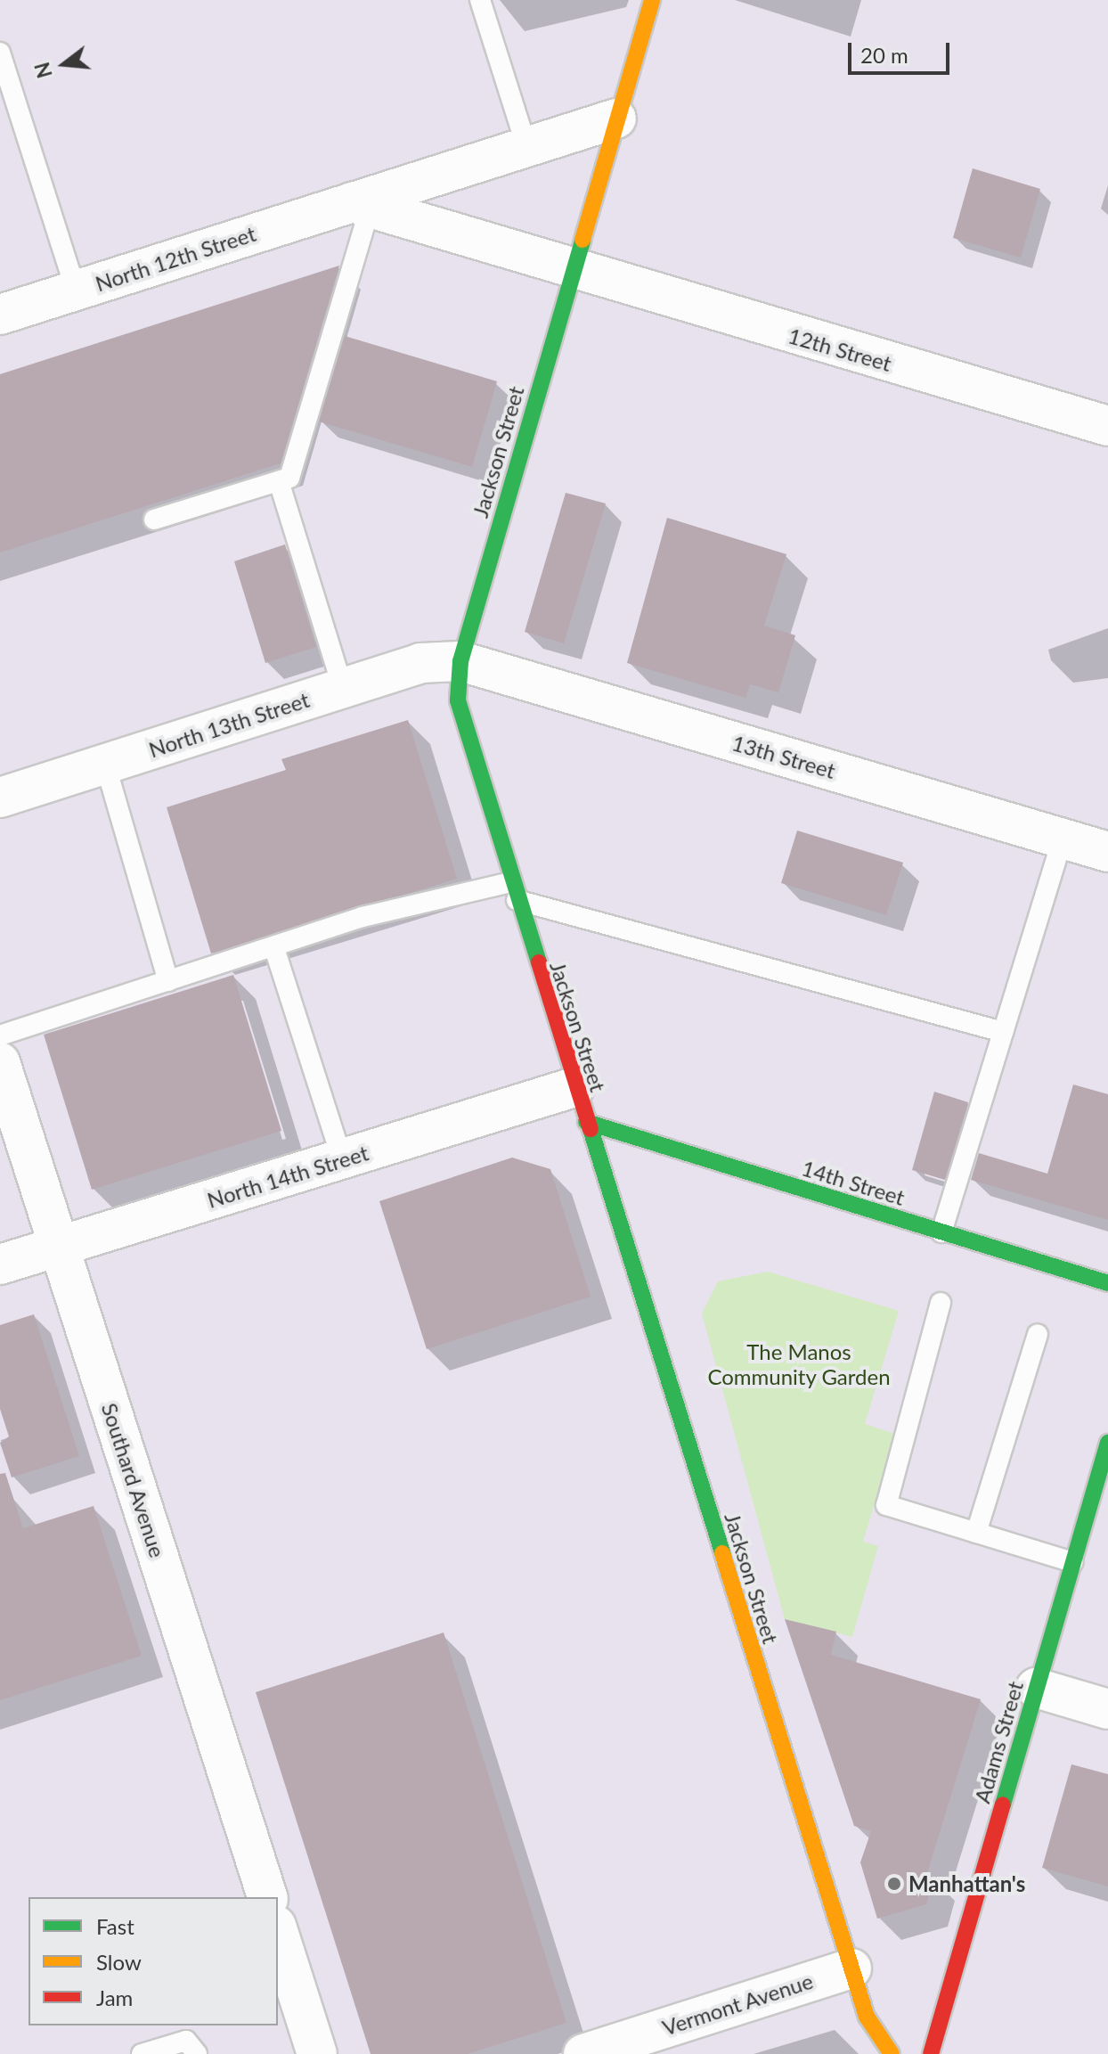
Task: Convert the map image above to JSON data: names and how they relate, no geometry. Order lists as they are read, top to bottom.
{
  "streets": {
    "street": [
      "North 12th Street",
      "12th Street",
      "Jackson Street",
      "North 13th Street",
      "13th Street",
      "North 14th Street",
      "14th Street",
      "Southard Avenue",
      "Adams Street",
      "Vermont Avenue"
    ]
  },
  "crossings": [
    ["North 12th Street", "Jackson Street"],
    ["12th Street", "Jackson Street"],
    ["Jackson Street", "North 13th Street"],
    ["Jackson Street", "13th Street"],
    ["Jackson Street", "North 14th Street"],
    ["Jackson Street", "14th Street"],
    ["Jackson Street", "Vermont Avenue"],
    ["North 13th Street", "13th Street"],
    ["North 14th Street", "14th Street"],
    ["North 14th Street", "Southard Avenue"]
  ],
  "parks": ["The Manos Community Garden"],
  "places": ["Manhattan's"],
  "legend": ["Fast", "Slow", "Jam"],
  "scale_bar": "20 m",
  "north": "left"
}
